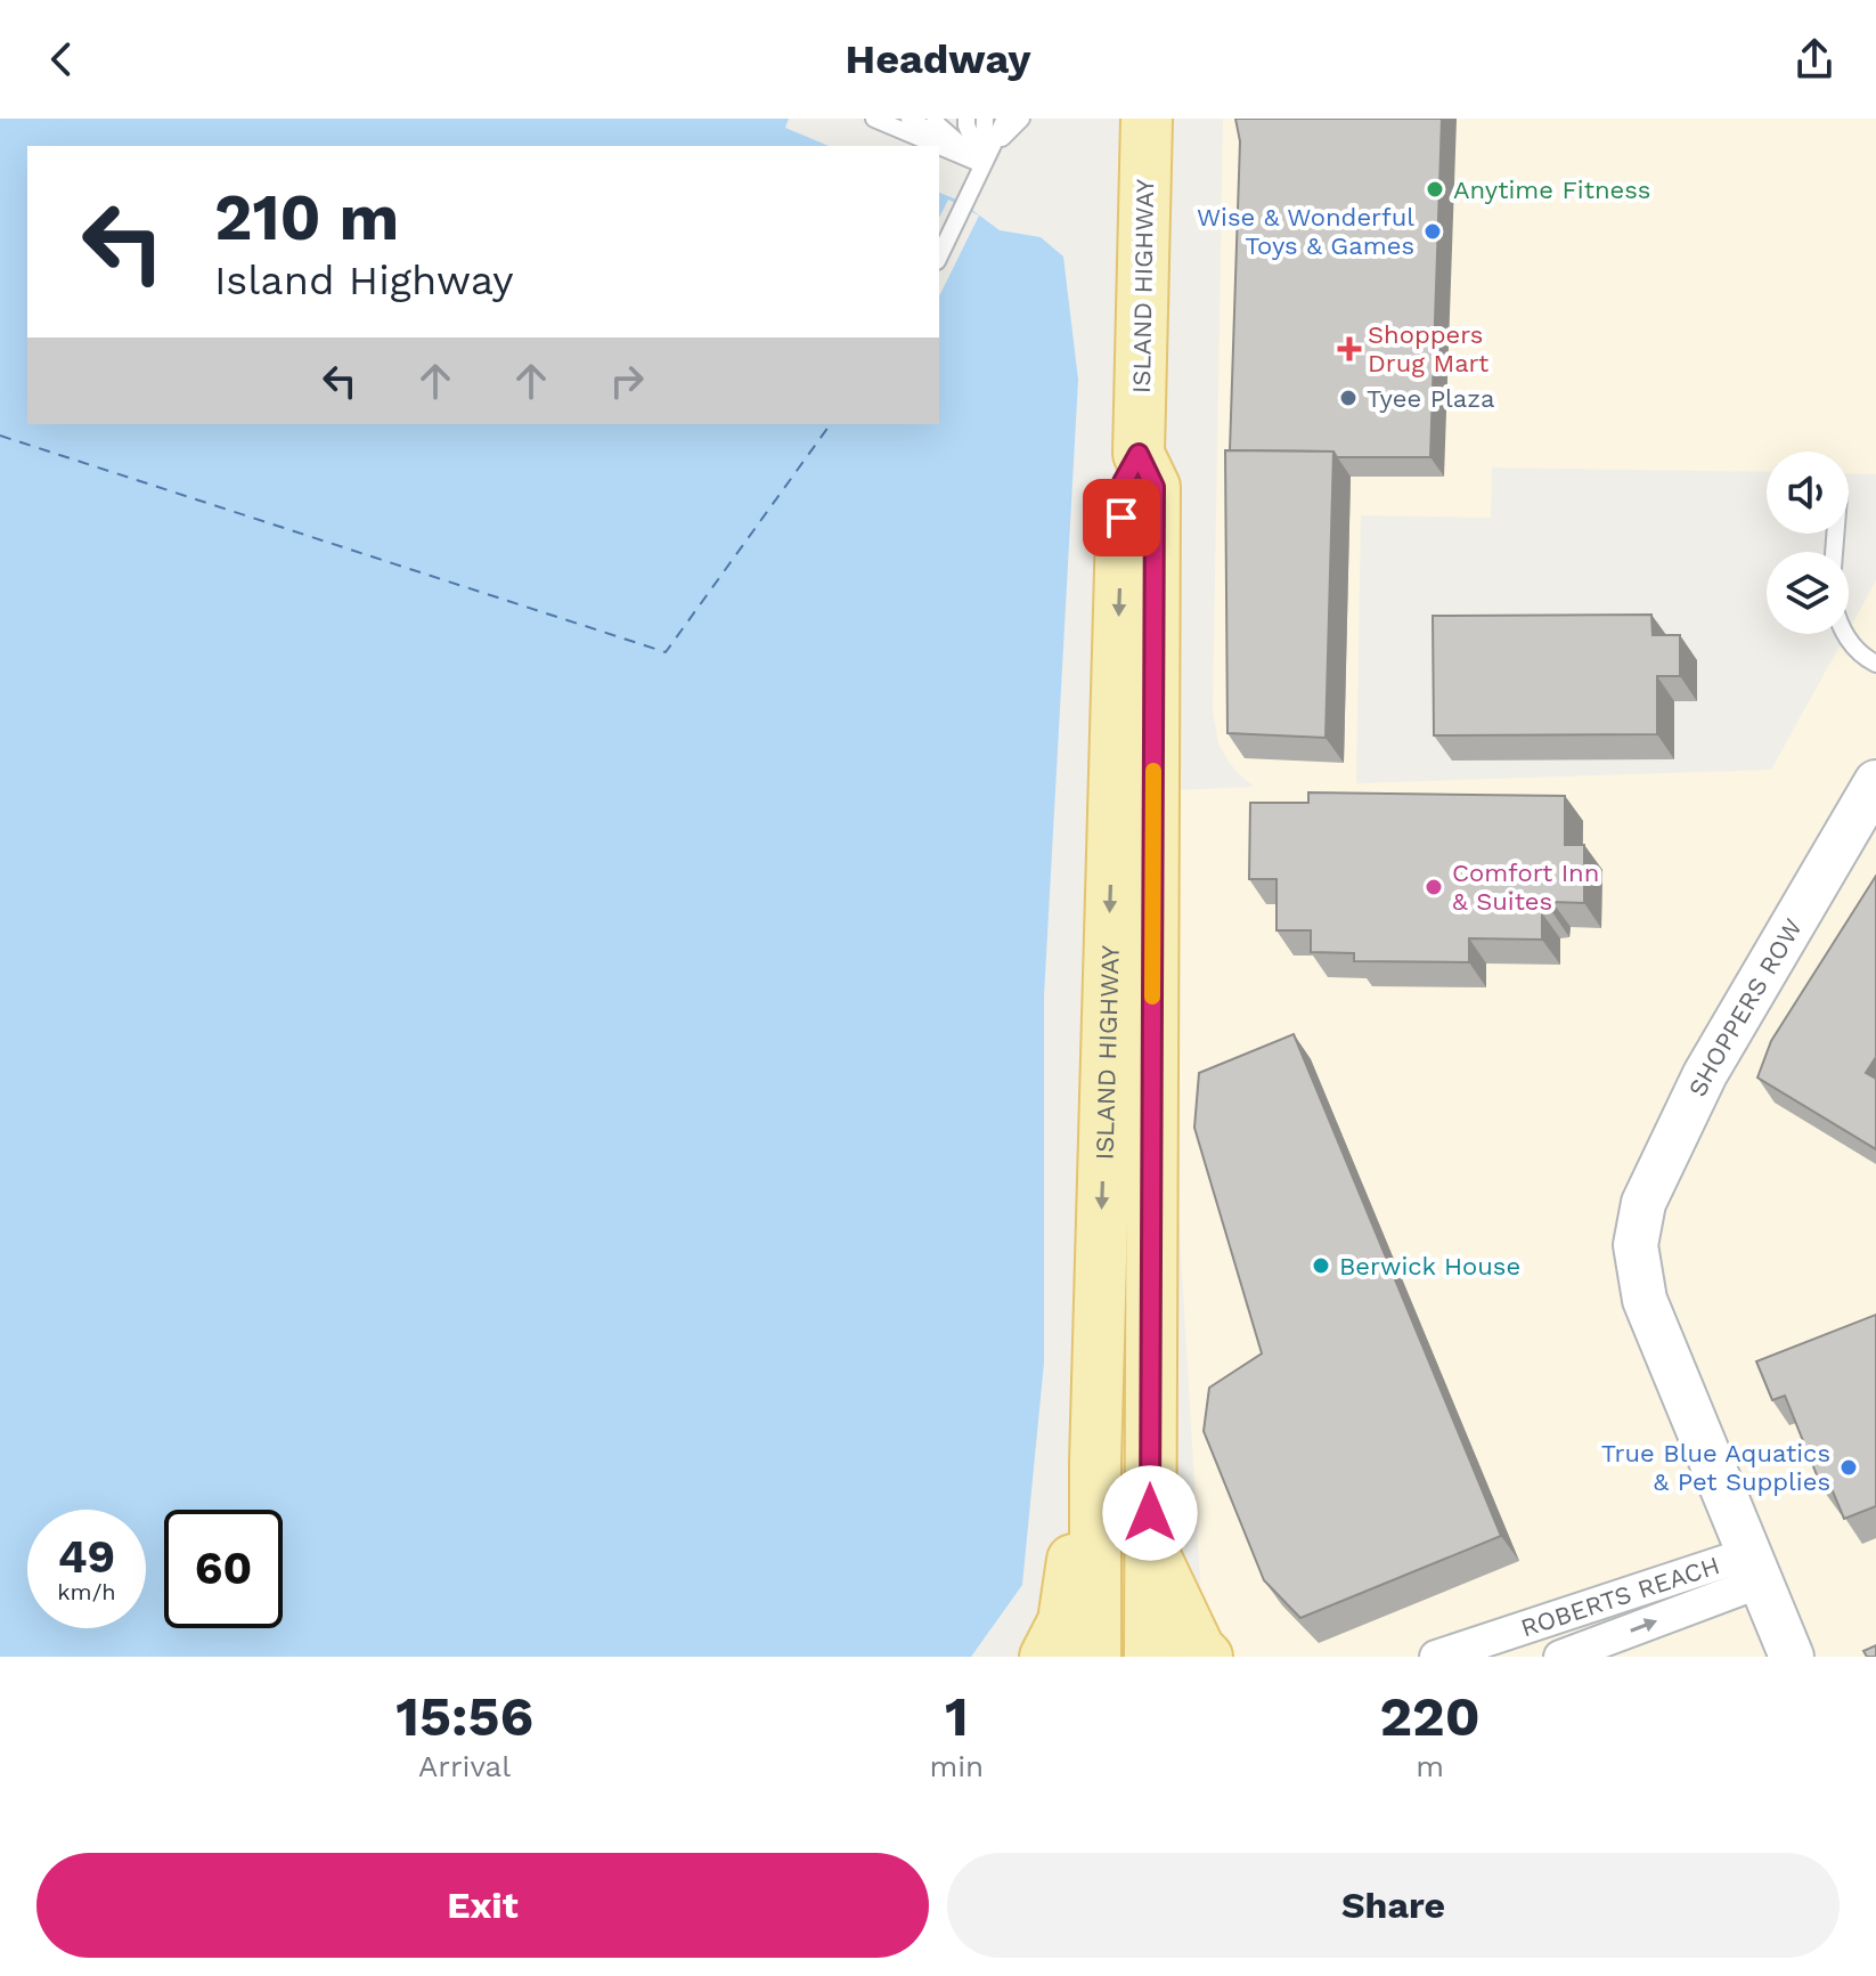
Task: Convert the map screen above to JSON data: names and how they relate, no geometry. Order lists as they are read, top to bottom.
{
  "streets": {
    "main road": ["ISLAND HIGHWAY"],
    "street": ["SHOPPERS ROW", "ROBERTS REACH"]
  },
  "crossings": [
    ["SHOPPERS ROW", "ROBERTS REACH"]
  ],
  "places": {
    "other": [
      "Anytime Fitness",
      "Wise & Wonderful Toys & Games",
      "Tyee Plaza",
      "Comfort Inn & Suites",
      "Berwick House",
      "True Blue Aquatics & Pet Supplies"
    ],
    "health": ["Shoppers Drug Mart"]
  },
  "page": {
    "header": "Headway",
    "turn": ["210 m", "Island Highway"],
    "speed": "49 km/h",
    "limit": "60",
    "eta": [
      "15:56",
      "Arrival",
      "1",
      "min",
      "220",
      "m"
    ],
    "buttons": ["Exit", "Share"]
  }
}
